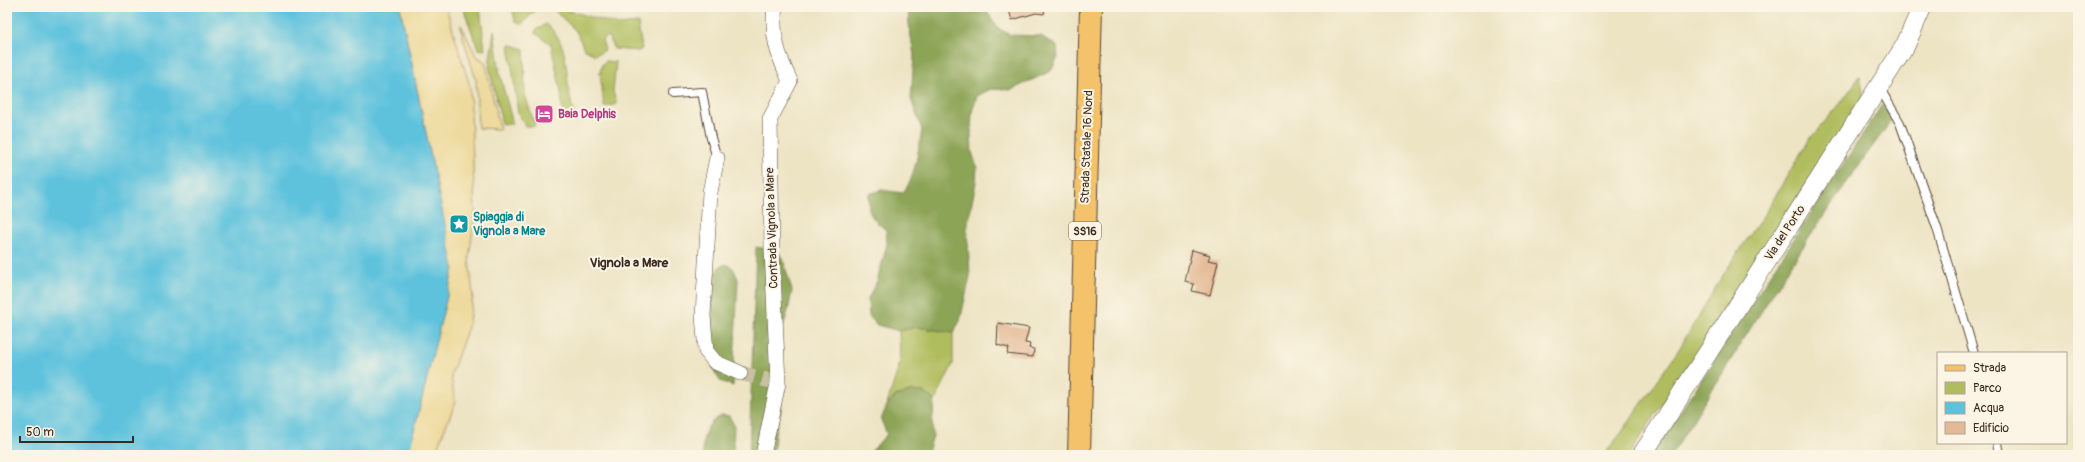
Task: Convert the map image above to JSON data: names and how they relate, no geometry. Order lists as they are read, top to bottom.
{
  "streets": {
    "main road": ["Strada Statale 16 Nord", "SS16"],
    "street": ["Contrada Vignola a Mare", "Via del Porto"]
  },
  "districts": ["Vignola a Mare"],
  "places": {
    "hotel": ["Baia Delphis"],
    "place": ["Spiaggia di Vignola a Mare"]
  },
  "legend": [
    "Strada",
    "Parco",
    "Acqua",
    "Edificio"
  ],
  "scale_bar": "50 m"
}
